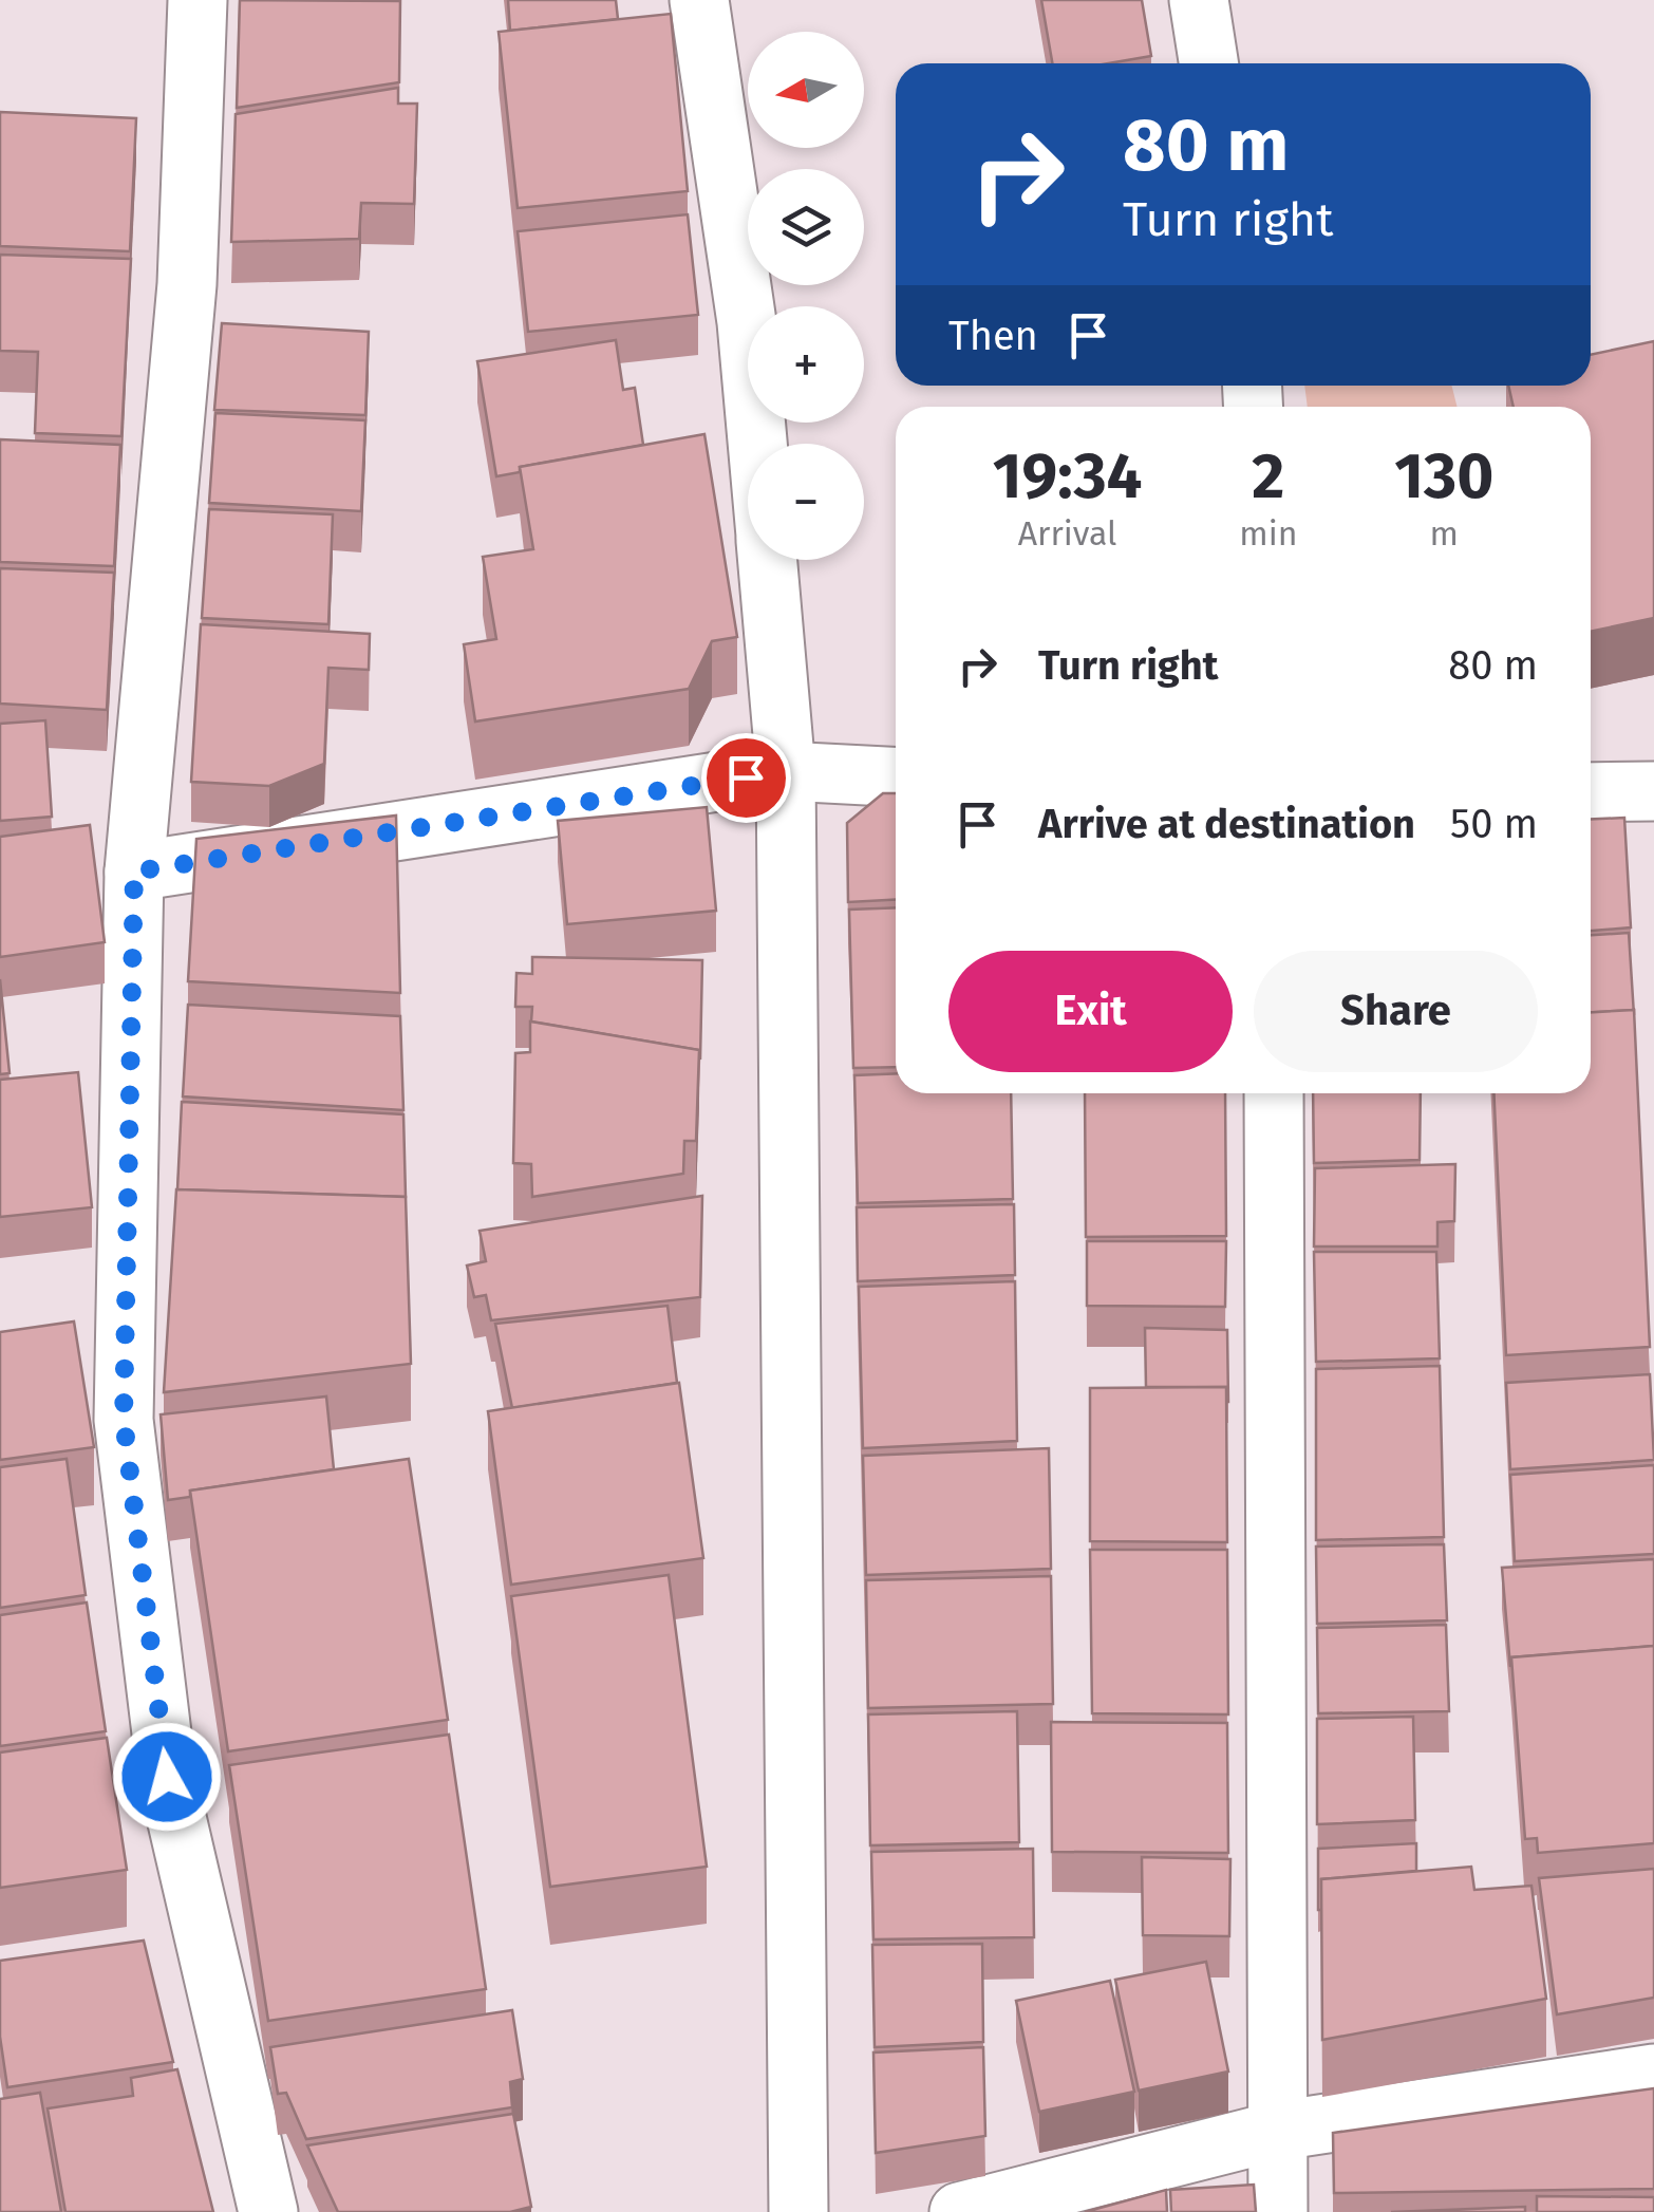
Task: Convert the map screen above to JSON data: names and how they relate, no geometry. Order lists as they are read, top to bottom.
{
  "north": "left",
  "page": {
    "map_buttons": ["+", "−"],
    "turn": ["80 m", "Turn right"],
    "then": "Then",
    "eta": [
      "19:34",
      "Arrival",
      "2",
      "min",
      "130",
      "m"
    ],
    "list": [
      {
        "name": "Turn right",
        "value": "80 m"
      },
      {
        "name": "Arrive at destination",
        "value": "50 m"
      }
    ],
    "buttons": ["Exit", "Share"]
  }
}
